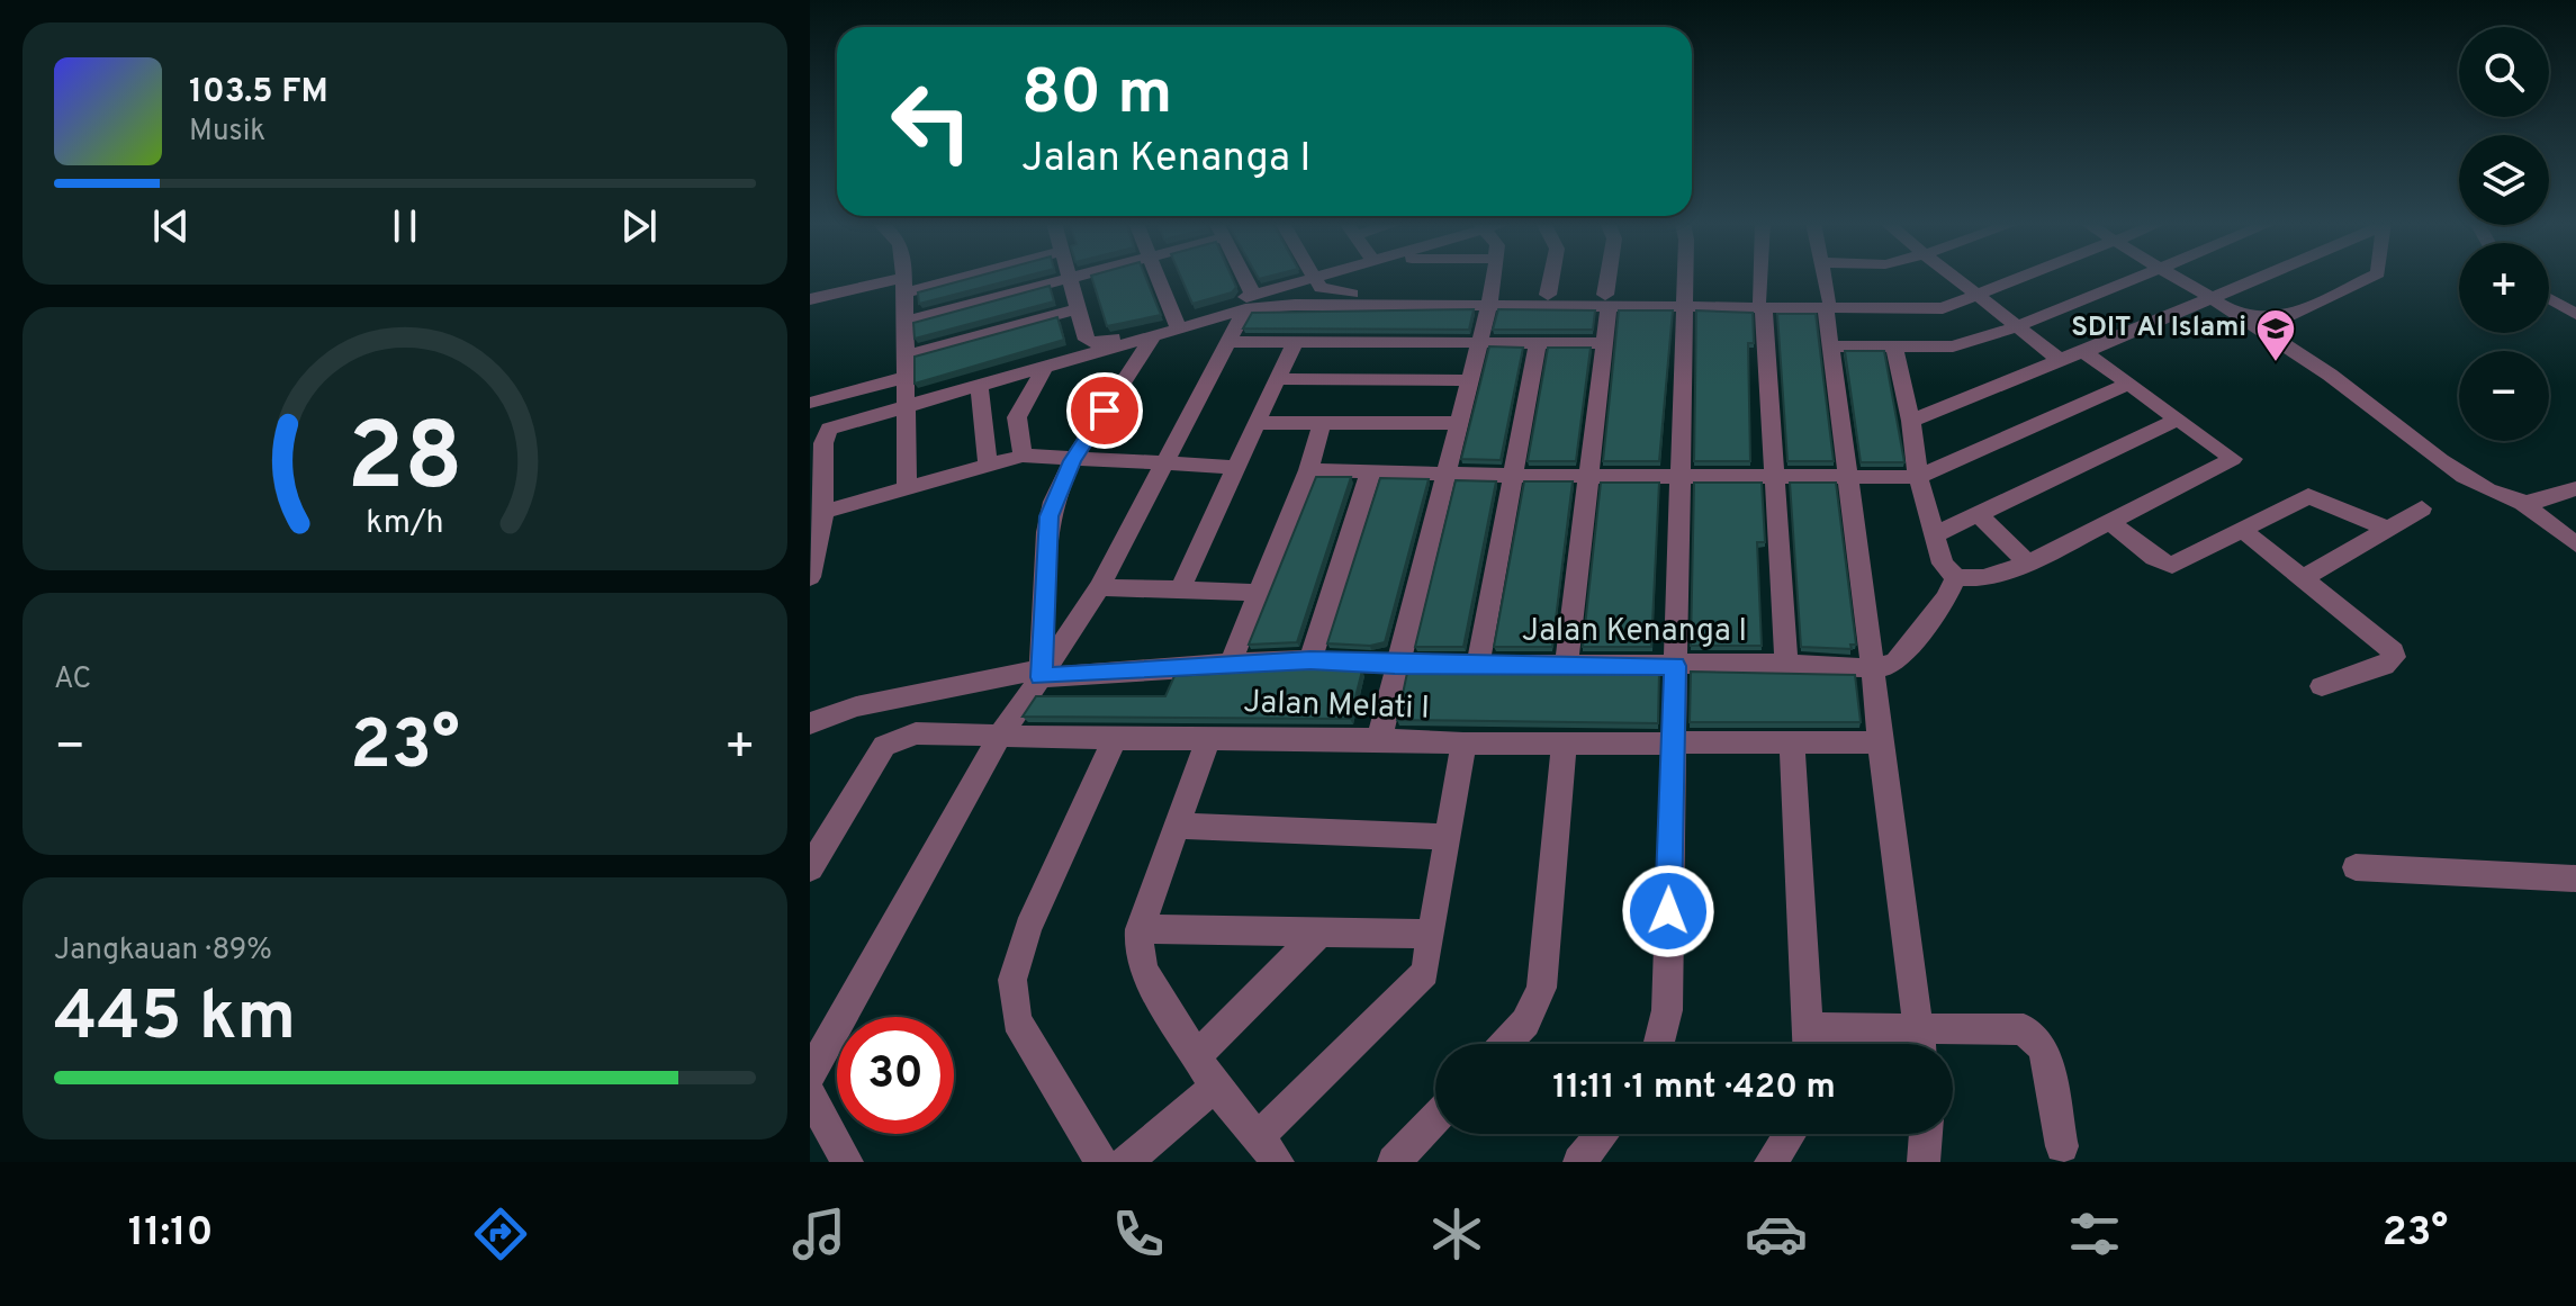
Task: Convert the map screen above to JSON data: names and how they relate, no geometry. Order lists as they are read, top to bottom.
{
  "streets": {
    "street": ["Jalan Kenanga I", "Jalan Melati I"]
  },
  "places": {
    "school or university": ["SDIT Al Islami"]
  },
  "page": {
    "map_buttons": ["+", "−"],
    "turn": ["80 m", "Jalan Kenanga I"],
    "song": ["103.5 FM", "Musik"],
    "tile": [
      "AC",
      ["Jangkauan · 89%", "445 km"]
    ],
    "heat": ["−", "23°", "+"],
    "limit": "30",
    "trip": "11:11 · 1 mnt · 420 m",
    "tabs": ["11:10", "23°"],
    "gauge": ["28", "km/h"]
  }
}
